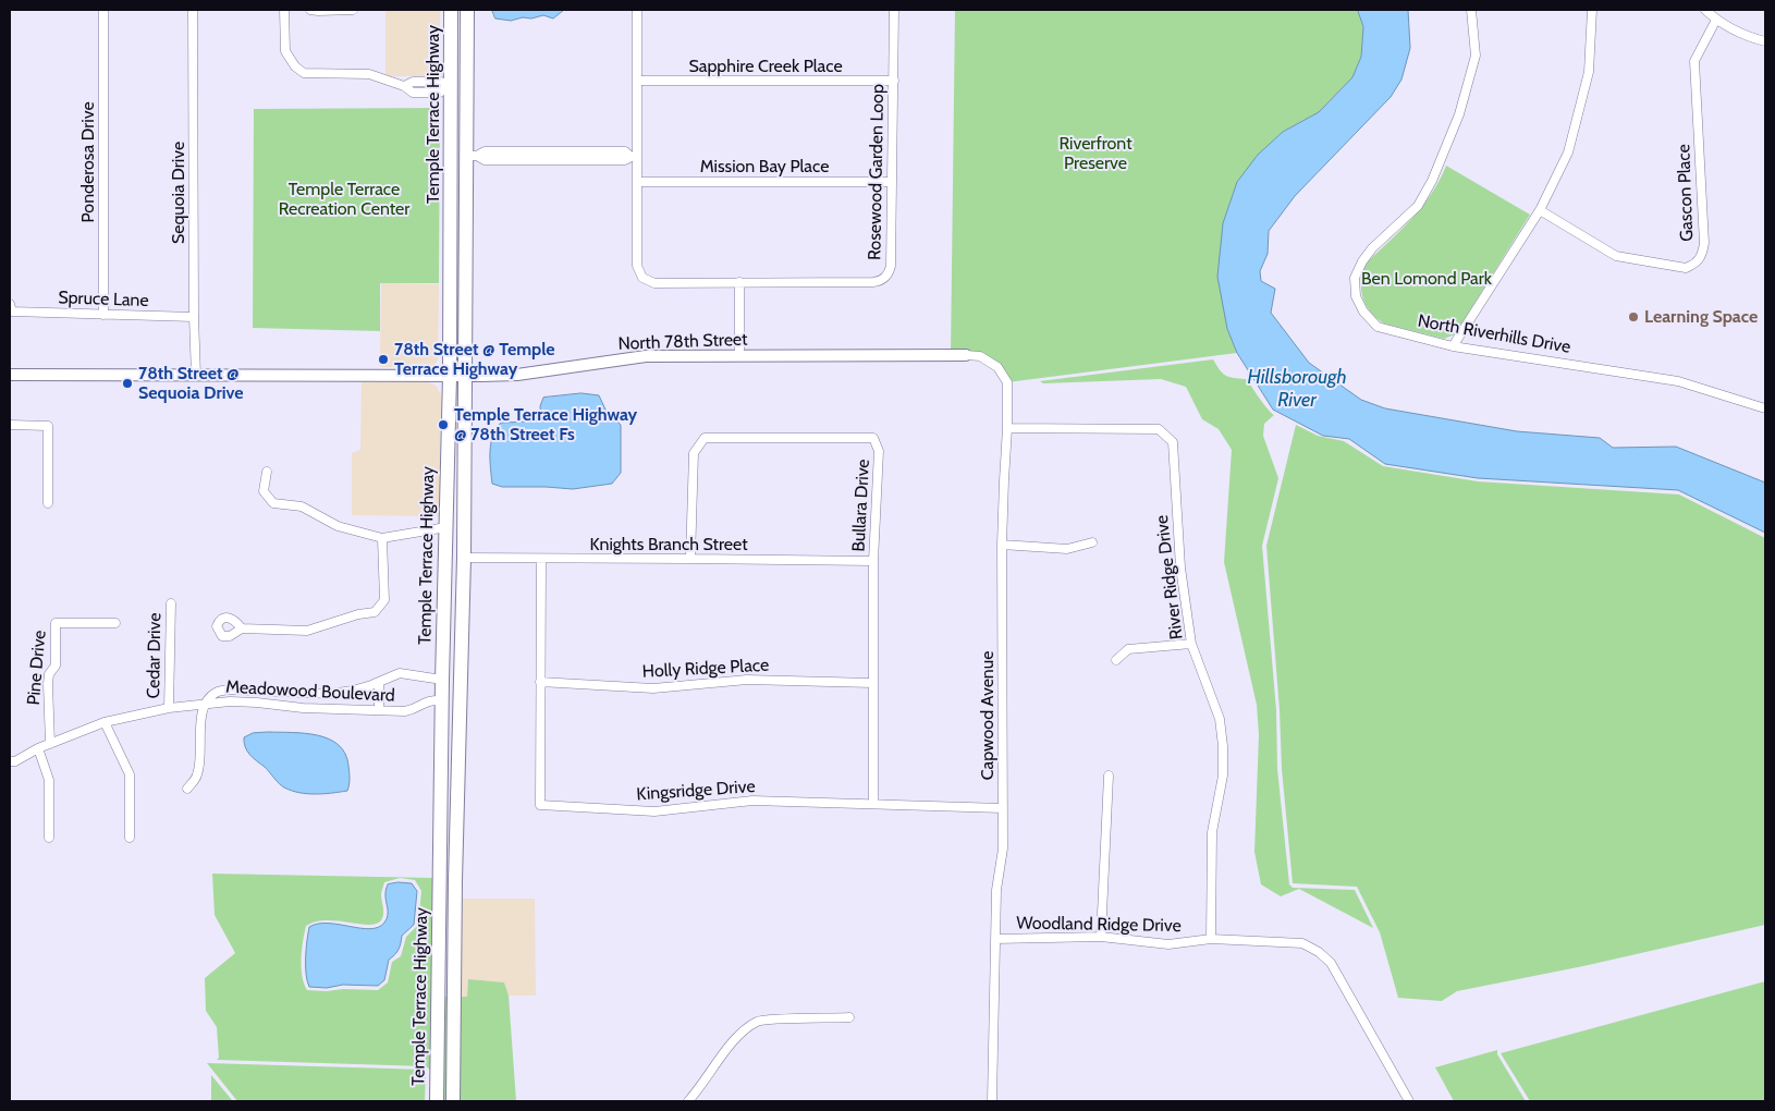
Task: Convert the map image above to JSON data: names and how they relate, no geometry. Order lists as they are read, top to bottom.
{
  "streets": {
    "main road": ["Temple Terrace Highway"],
    "street": [
      "Sapphire Creek Place",
      "Ponderosa Drive",
      "Mission Bay Place",
      "Rosewood Garden Loop",
      "Sequoia Drive",
      "Gascon Place",
      "Spruce Lane",
      "North Riverhills Drive",
      "North 78th Street",
      "Bullara Drive",
      "Knights Branch Street",
      "River Ridge Drive",
      "Cedar Drive",
      "Pine Drive",
      "Holly Ridge Place",
      "Meadowood Boulevard",
      "Capwood Avenue",
      "Kingsridge Drive",
      "Woodland Ridge Drive"
    ]
  },
  "crossings": [
    ["Sapphire Creek Place", "Rosewood Garden Loop"],
    ["Temple Terrace Highway", "North 78th Street"],
    ["Temple Terrace Highway", "Knights Branch Street"],
    ["Temple Terrace Highway", "Meadowood Boulevard"],
    ["Ponderosa Drive", "Spruce Lane"],
    ["Mission Bay Place", "Rosewood Garden Loop"],
    ["Sequoia Drive", "Spruce Lane"],
    ["Sequoia Drive", "North 78th Street"],
    ["North 78th Street", "Capwood Avenue"],
    ["Bullara Drive", "Knights Branch Street"],
    ["Bullara Drive", "Holly Ridge Place"],
    ["Bullara Drive", "Kingsridge Drive"],
    ["Knights Branch Street", "Kingsridge Drive"],
    ["River Ridge Drive", "Capwood Avenue"],
    ["River Ridge Drive", "Woodland Ridge Drive"],
    ["Cedar Drive", "Meadowood Boulevard"],
    ["Pine Drive", "Meadowood Boulevard"],
    ["Holly Ridge Place", "Kingsridge Drive"],
    ["Capwood Avenue", "Kingsridge Drive"],
    ["Capwood Avenue", "Woodland Ridge Drive"]
  ],
  "water": ["Hillsborough River"],
  "parks": ["Riverfront Preserve", "Temple Terrace Recreation Center", "Ben Lomond Park"],
  "places": [
    "Learning Space",
    "78th Street @ Temple Terrace Highway",
    "78th Street @ Sequoia Drive",
    "Temple Terrace Highway @ 78th Street Fs"
  ]
}
